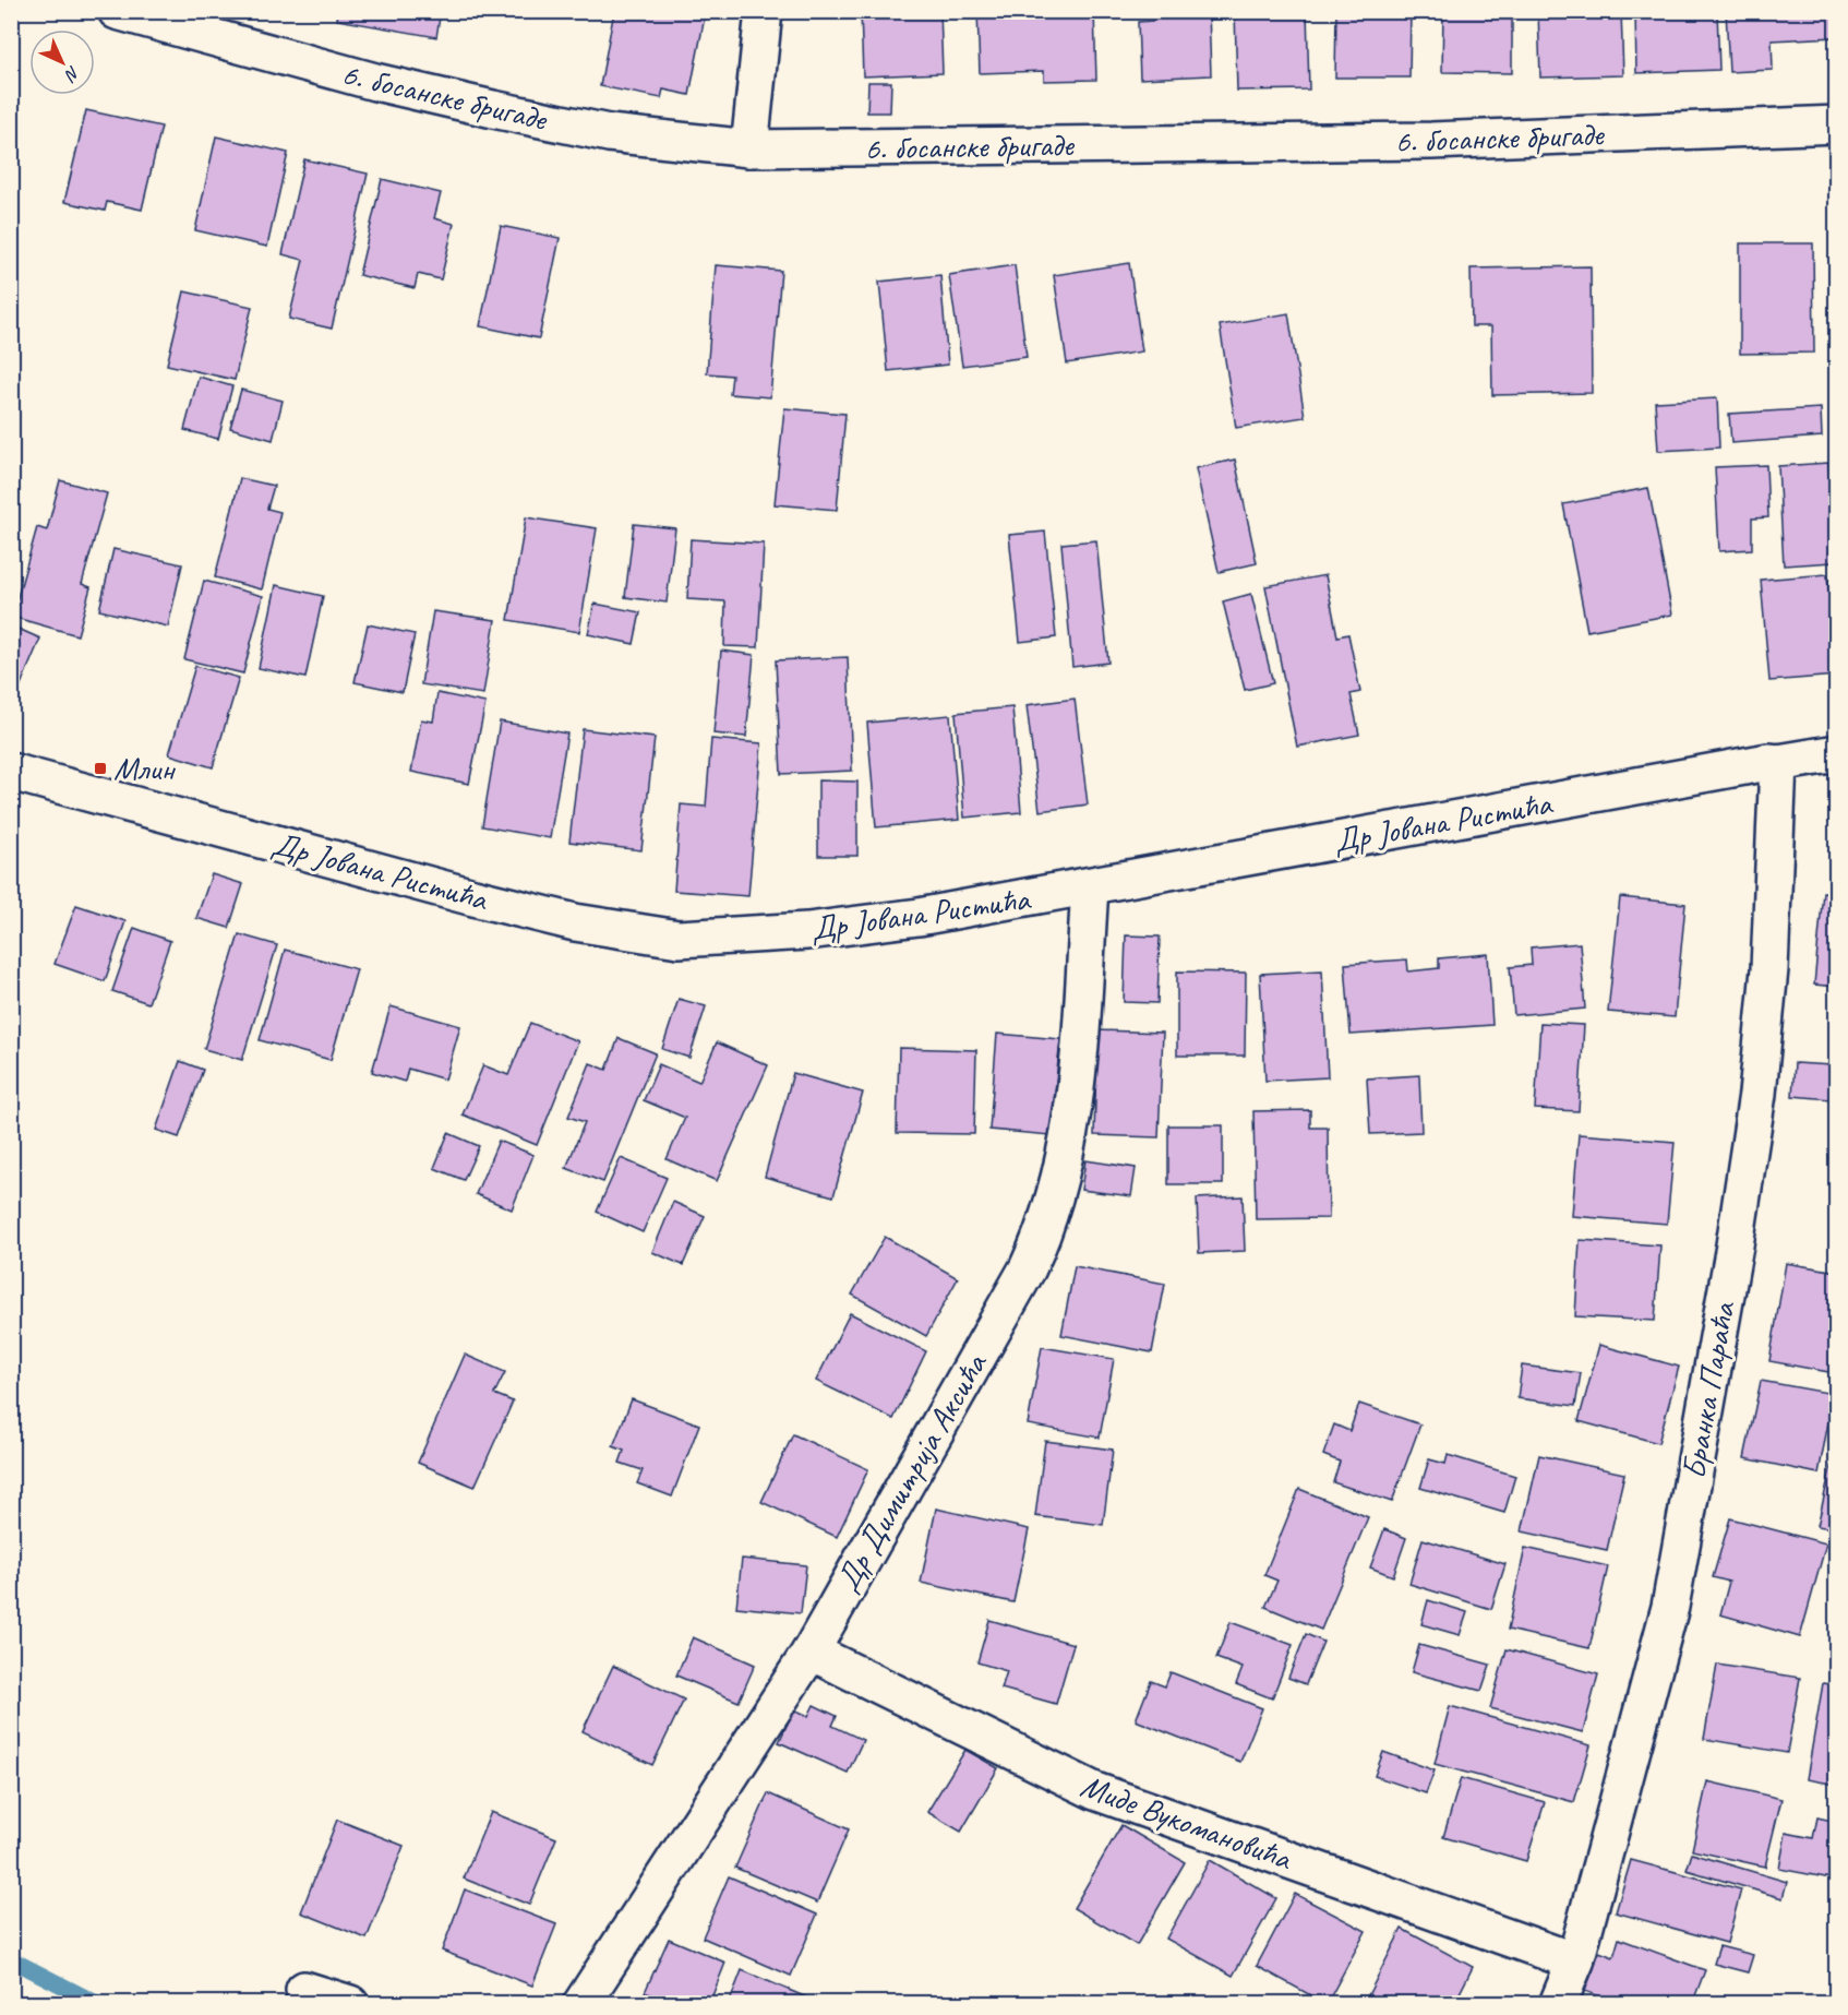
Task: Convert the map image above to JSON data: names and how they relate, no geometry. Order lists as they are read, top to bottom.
{
  "streets": {
    "street": [
      "6. босанске бригаде",
      "Др Јована Ристића",
      "Бранка Параћа",
      "Др Димитрија Аксића",
      "Миде Вукомановића"
    ]
  },
  "crossings": [
    ["Др Јована Ристића", "Бранка Параћа"],
    ["Др Јована Ристића", "Др Димитрија Аксића"],
    ["Бранка Параћа", "Миде Вукомановића"],
    ["Др Димитрија Аксића", "Миде Вукомановића"]
  ],
  "places": {
    "transit": ["Млин"]
  },
  "north": "bottom right"
}
